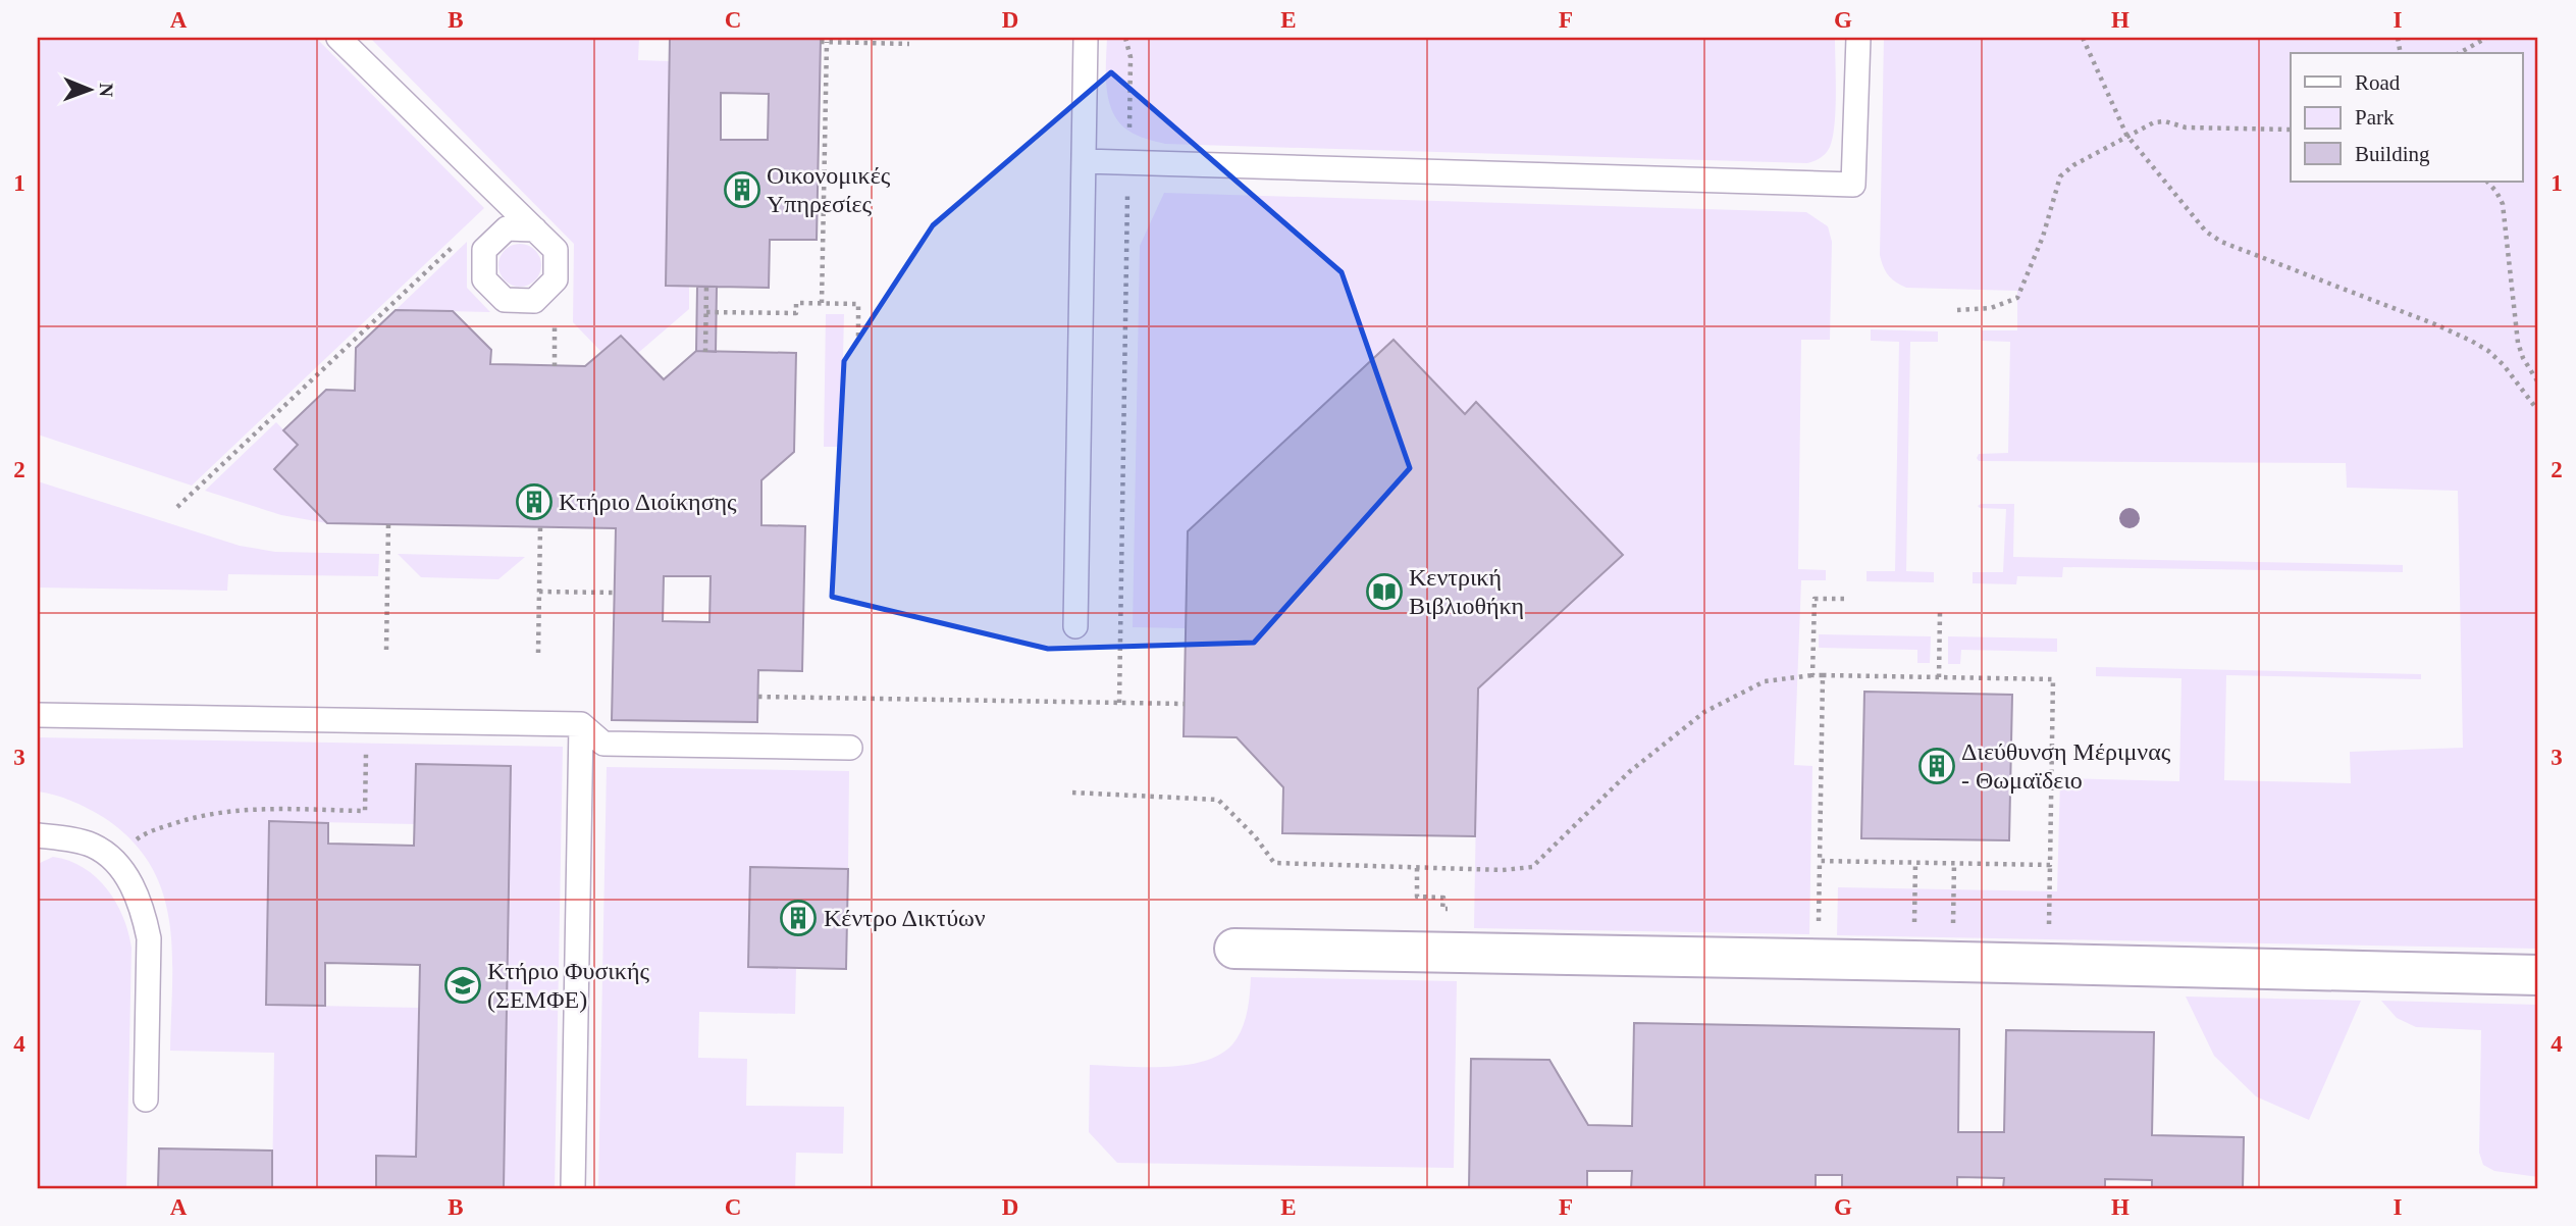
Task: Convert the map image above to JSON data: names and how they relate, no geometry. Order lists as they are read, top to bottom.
{
  "places": {
    "building": [
      "Οικονομικές Υπηρεσίες",
      "Κτήριο Διοίκησης",
      "Διεύθυνση Μέριμνας - Θωμαϊδειο",
      "Κέντρο Δικτύων"
    ],
    "library": ["Κεντρική Βιβλιοθήκη"],
    "school or university": ["Κτήριο Φυσικής (ΣΕΜΦΕ)"]
  },
  "legend": ["Road", "Park", "Building"],
  "north": "right",
  "grid": {
    "columns": [
      "A",
      "B",
      "C",
      "D",
      "E",
      "F",
      "G",
      "H",
      "I"
    ],
    "rows": [
      "1",
      "2",
      "3",
      "4"
    ]
  }
}
